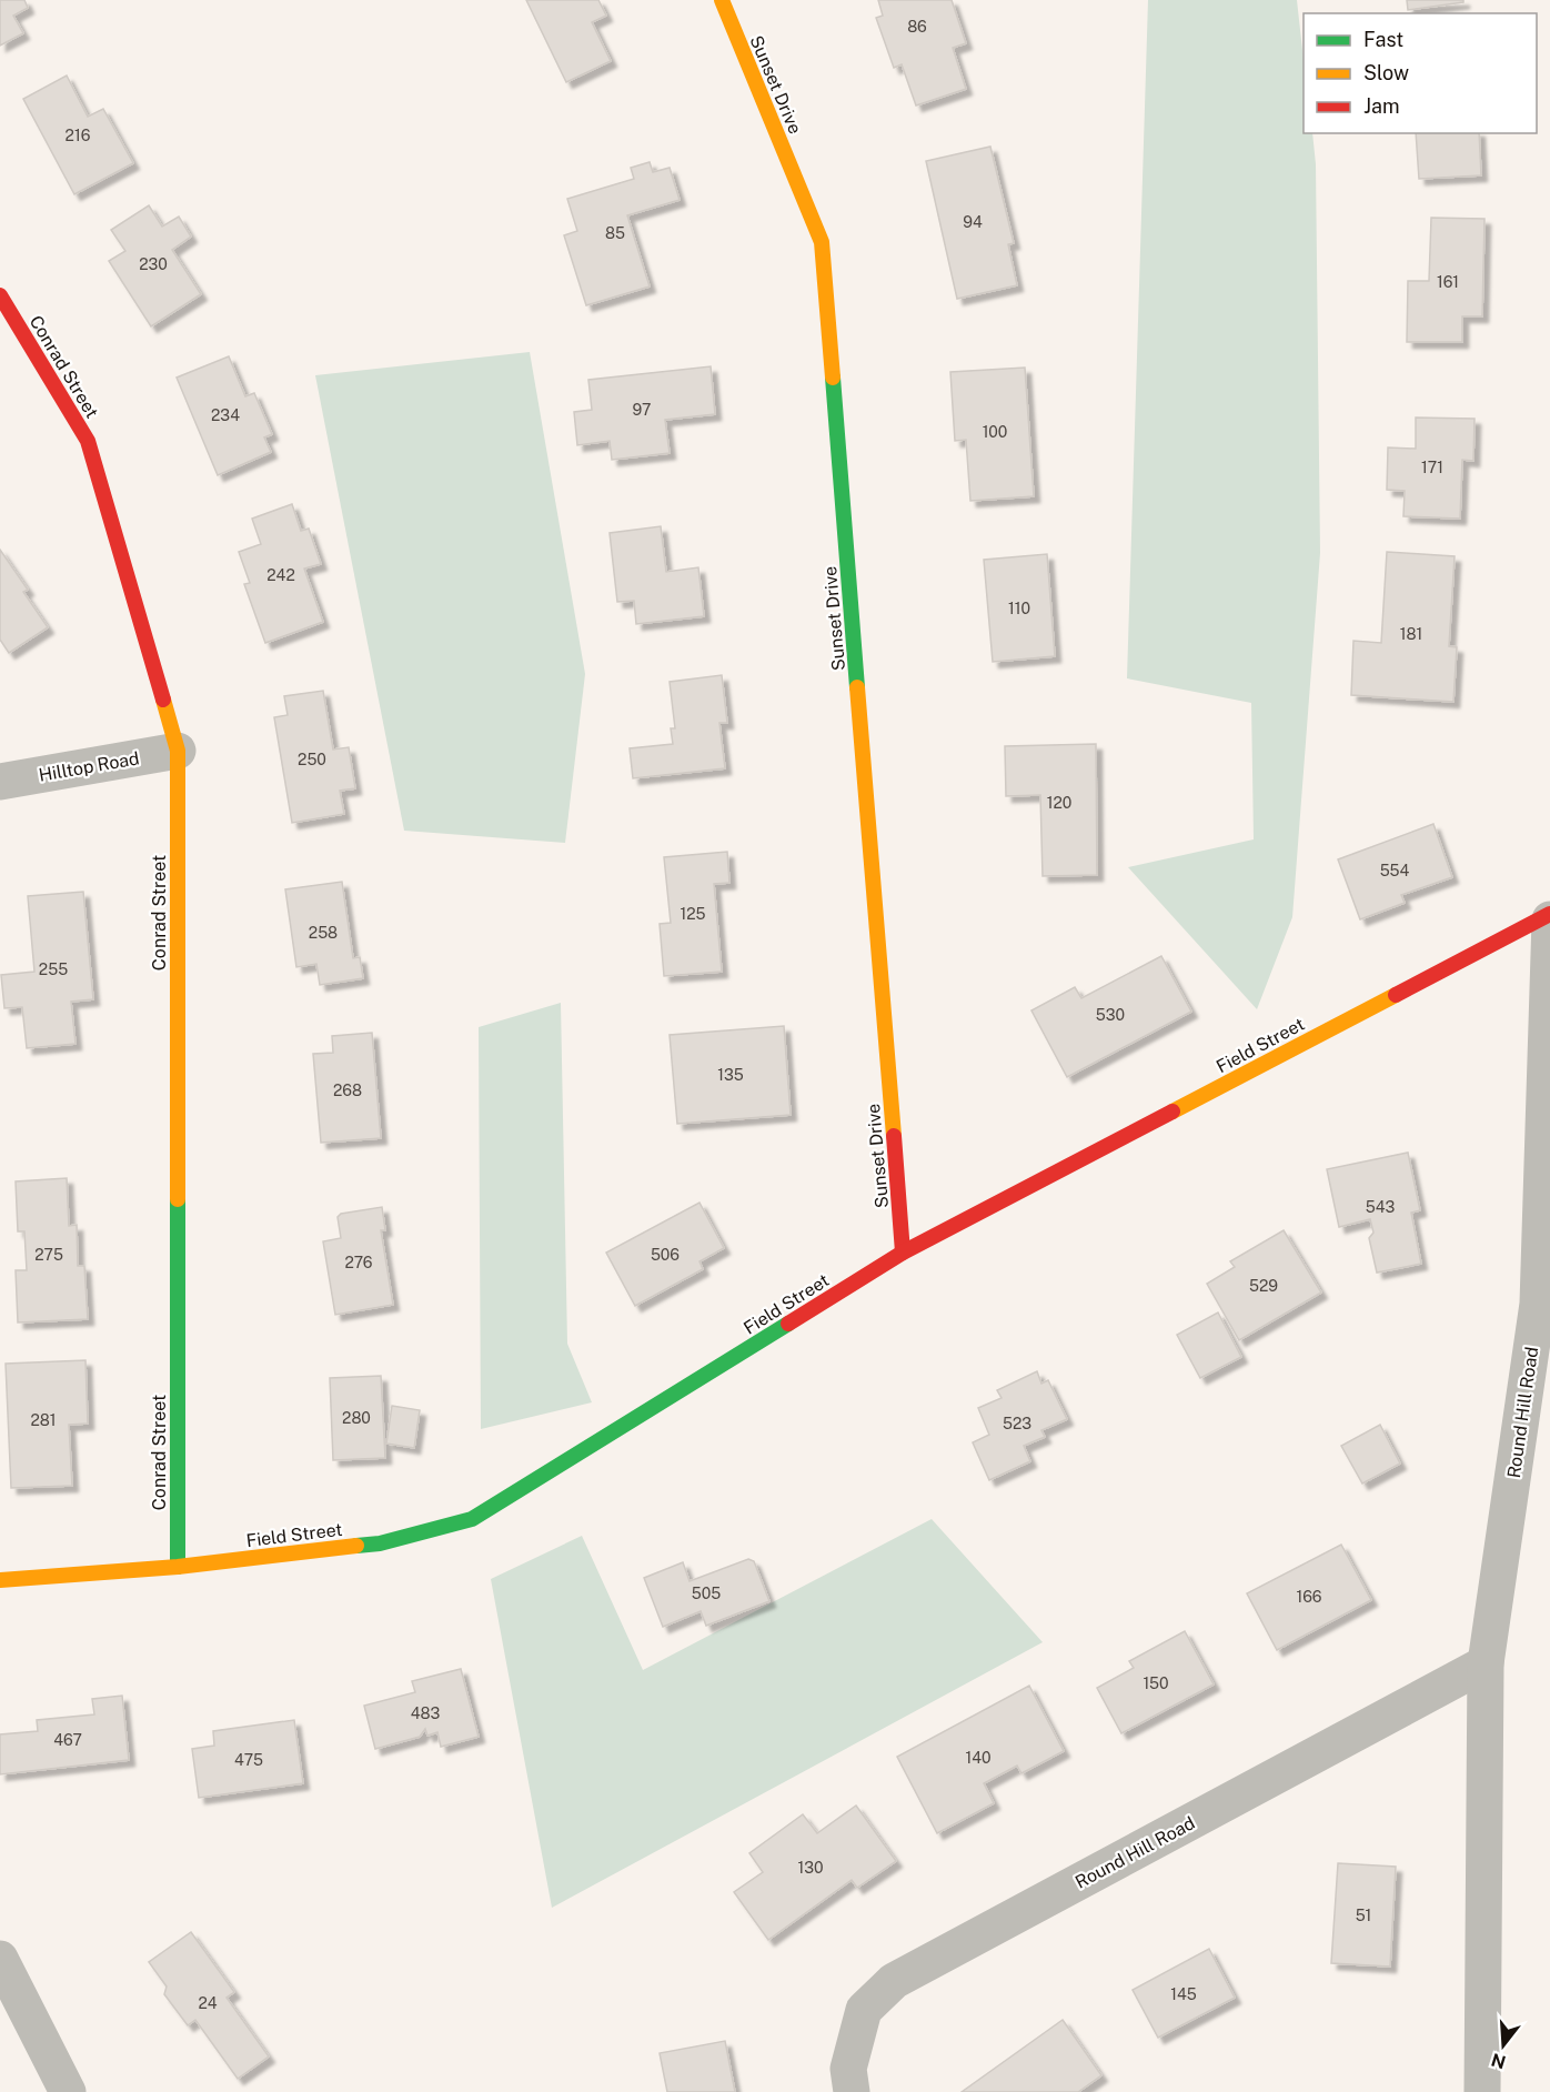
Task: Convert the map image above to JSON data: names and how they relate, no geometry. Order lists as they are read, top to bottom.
{
  "streets": {
    "street": [
      "Sunset Drive",
      "Conrad Street",
      "Hilltop Road",
      "Field Street",
      "Round Hill Road"
    ]
  },
  "crossings": [
    ["Sunset Drive", "Field Street"],
    ["Conrad Street", "Hilltop Road"],
    ["Conrad Street", "Field Street"]
  ],
  "house_numbers": [
    "86",
    "216",
    "94",
    "85",
    "230",
    "161",
    "97",
    "234",
    "100",
    "171",
    "242",
    "110",
    "181",
    "250",
    "120",
    "554",
    "125",
    "258",
    "255",
    "530",
    "135",
    "268",
    "543",
    "275",
    "506",
    "276",
    "529",
    "280",
    "281",
    "523",
    "505",
    "166",
    "150",
    "483",
    "467",
    "140",
    "475",
    "130",
    "51",
    "145",
    "24"
  ],
  "legend": ["Fast", "Slow", "Jam"],
  "north": "bottom"
}
